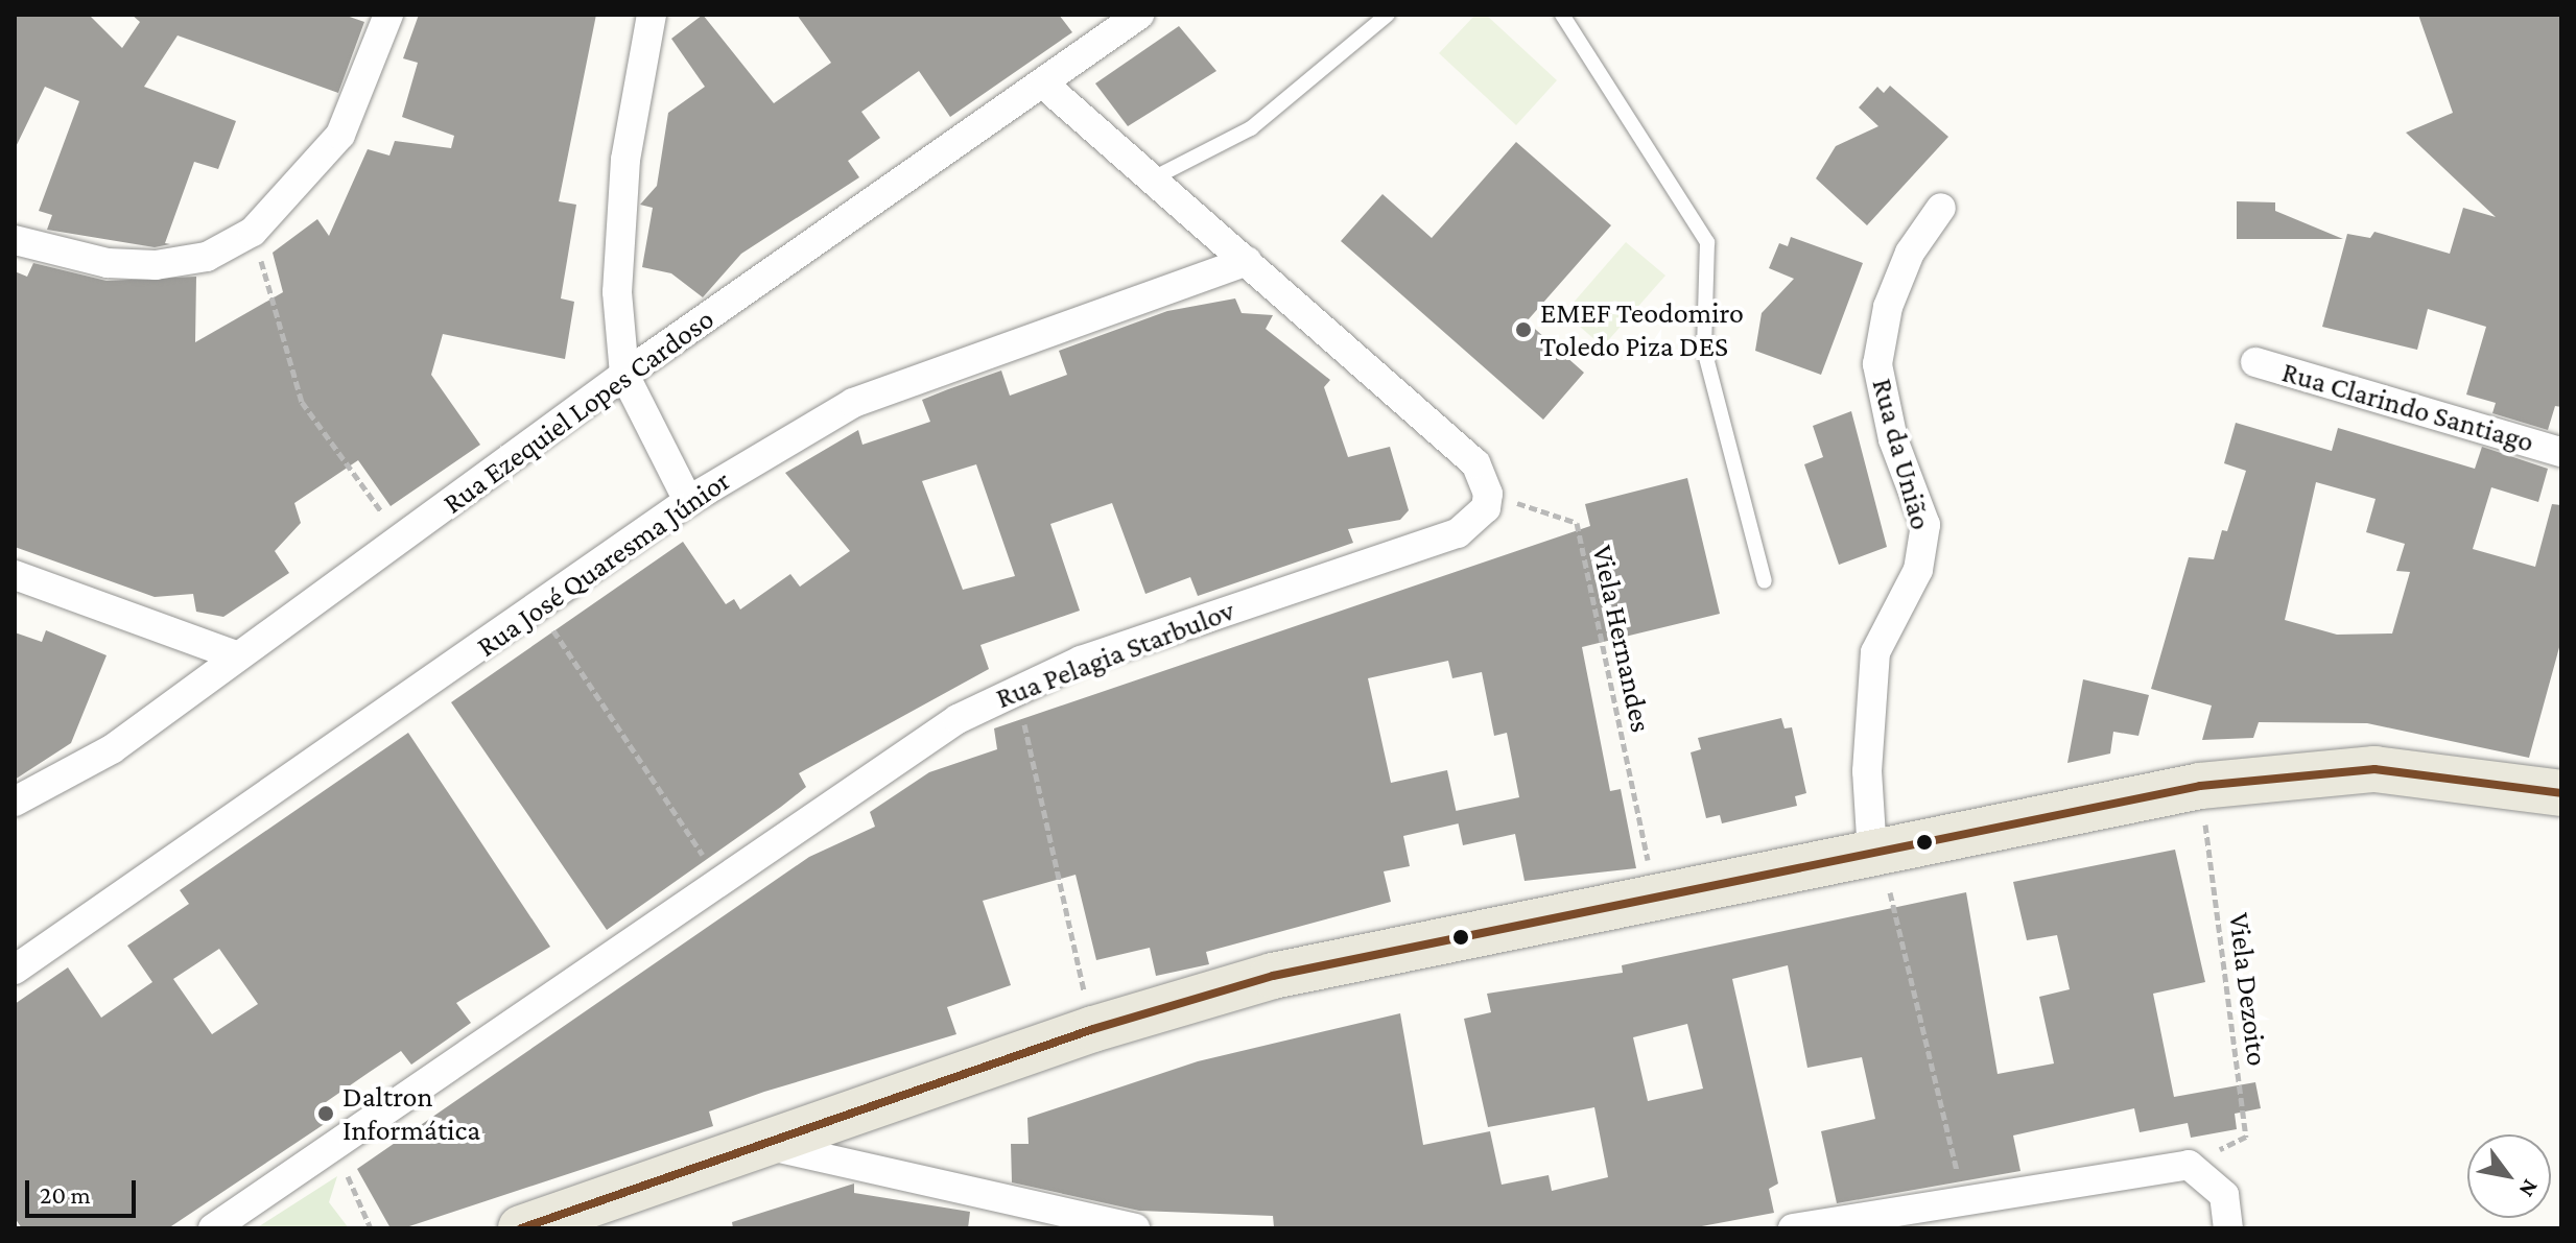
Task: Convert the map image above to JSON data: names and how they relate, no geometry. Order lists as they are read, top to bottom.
{
  "streets": {
    "street": [
      "Rua Clarindo Santiago",
      "Rua Ezequiel Lopes Cardoso",
      "Rua da União",
      "Rua José Quaresma Júnior",
      "Rua Pelagia Starbulov"
    ],
    "path": ["Viela Hernandes", "Viela Dezoito"]
  },
  "crossings": [
    ["Viela Hernandes", "Rua Pelagia Starbulov"]
  ],
  "places": ["EMEF Teodomiro Toledo Piza DES", "Daltron Informática"],
  "scale_bar": "20 m",
  "north": "bottom right"
}
